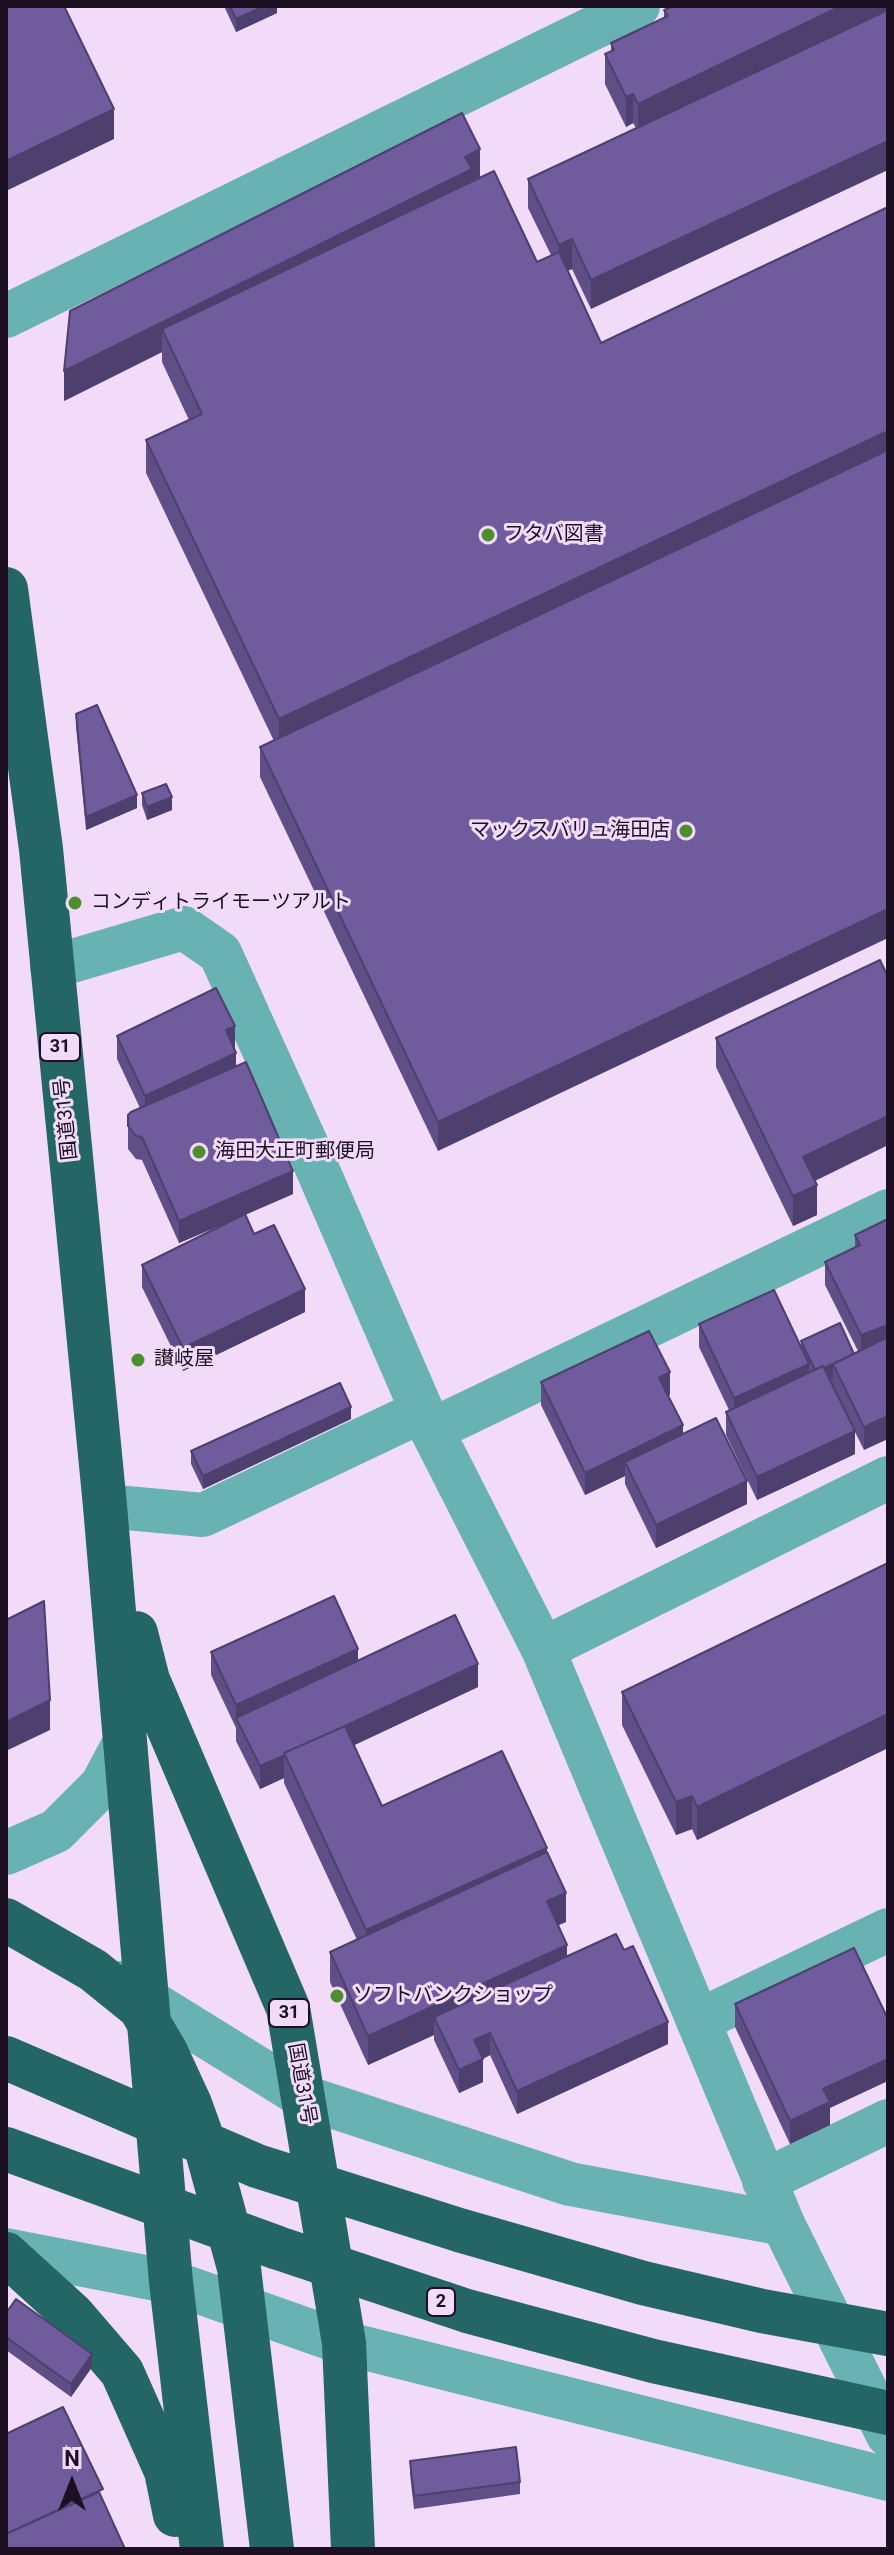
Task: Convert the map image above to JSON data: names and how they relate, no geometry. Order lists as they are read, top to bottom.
{
  "streets": {
    "highway": ["31", "国道31号", "2"]
  },
  "places": [
    "フタバ図書",
    "マックスバリュ海田店",
    "コンディトライモーツアルト",
    "海田大正町郵便局",
    "讃岐屋",
    "ソフトバンクショップ"
  ],
  "north": "top"
}
